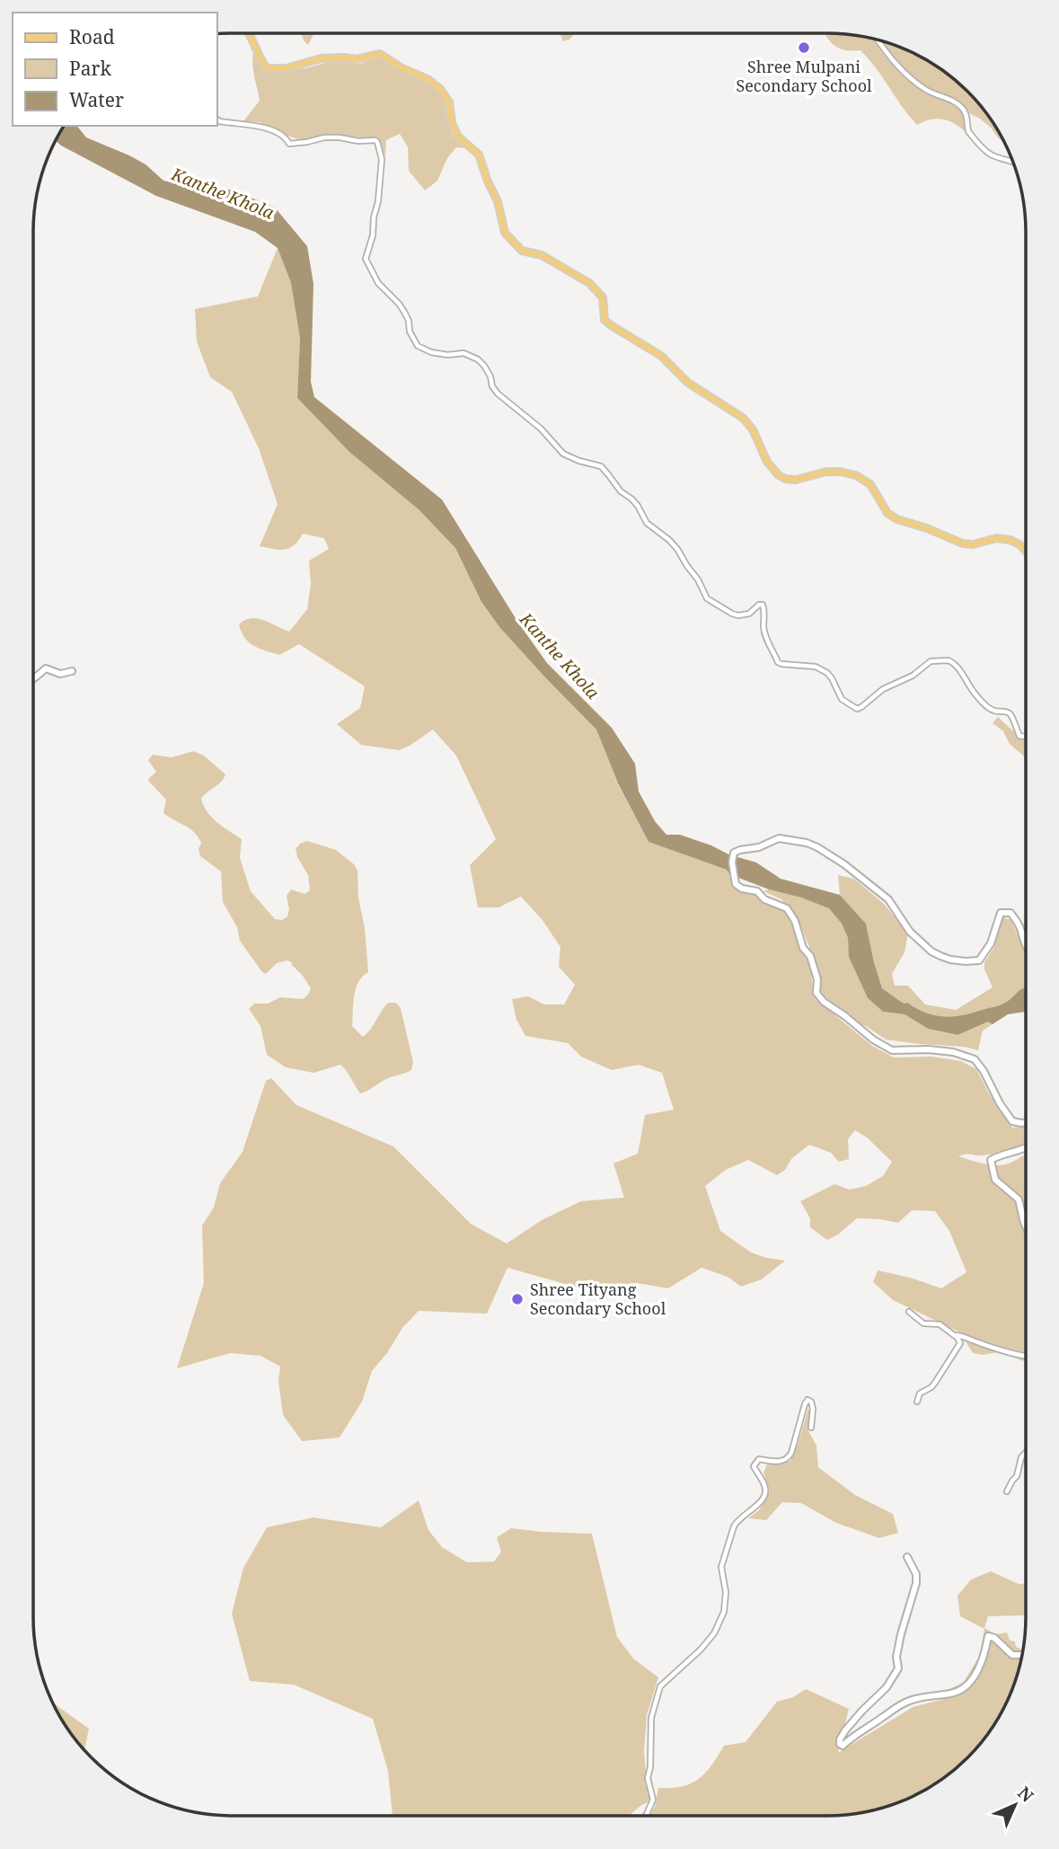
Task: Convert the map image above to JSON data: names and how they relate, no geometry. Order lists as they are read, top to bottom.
{
  "water": ["Kanthe Khola"],
  "places": ["Shree Mulpani Secondary School", "Shree Tityang Secondary School"],
  "legend": ["Road", "Park", "Water"],
  "north": "top right"
}
